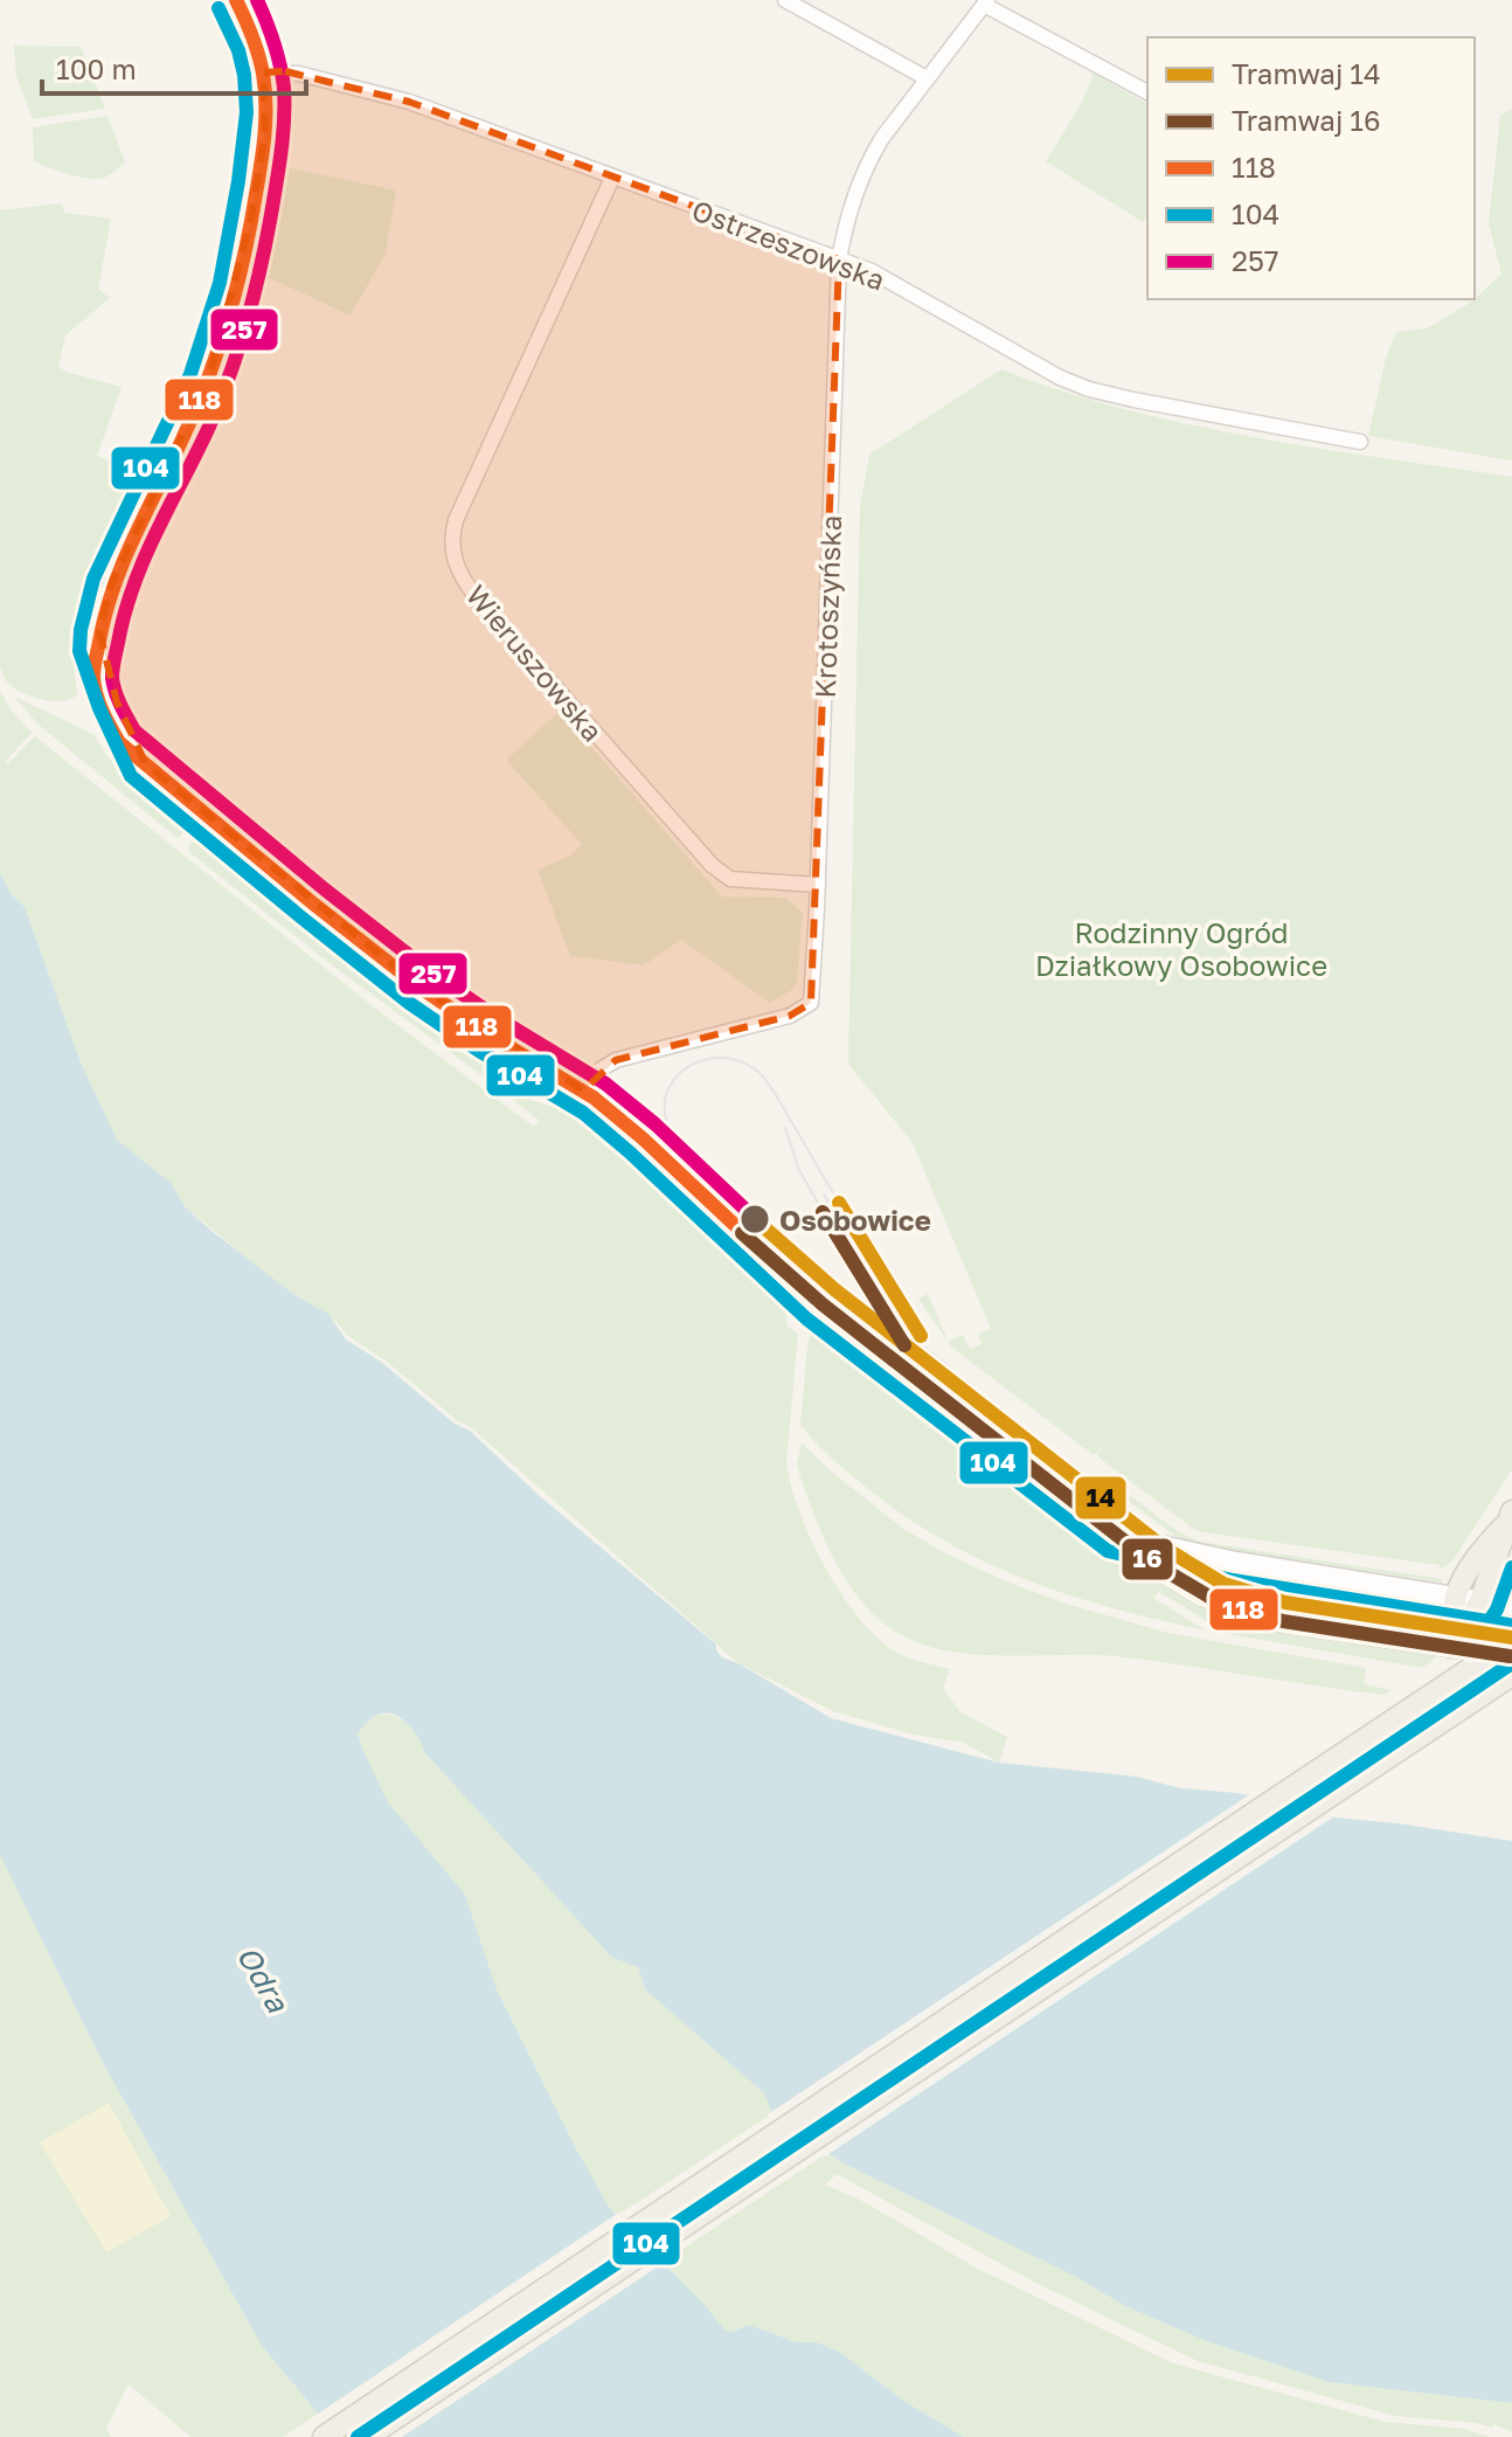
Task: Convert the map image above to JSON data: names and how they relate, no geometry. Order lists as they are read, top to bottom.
{
  "streets": {
    "street": ["Ostrzeszowska", "Krotoszyńska", "Wieruszowska"]
  },
  "crossings": [
    ["Ostrzeszowska", "Krotoszyńska"],
    ["Ostrzeszowska", "Wieruszowska"],
    ["Krotoszyńska", "Wieruszowska"]
  ],
  "water": ["Odra"],
  "parks": ["Rodzinny Ogród Działkowy Osobowice"],
  "places": ["Osobowice"],
  "lines": [
    "transit line 118",
    "transit line 257",
    "transit line 104",
    "tram line 14",
    "tram line 16"
  ],
  "legend": [
    "Tramwaj 14",
    "Tramwaj 16",
    "118",
    "104",
    "257"
  ],
  "scale_bar": "100 m"
}
